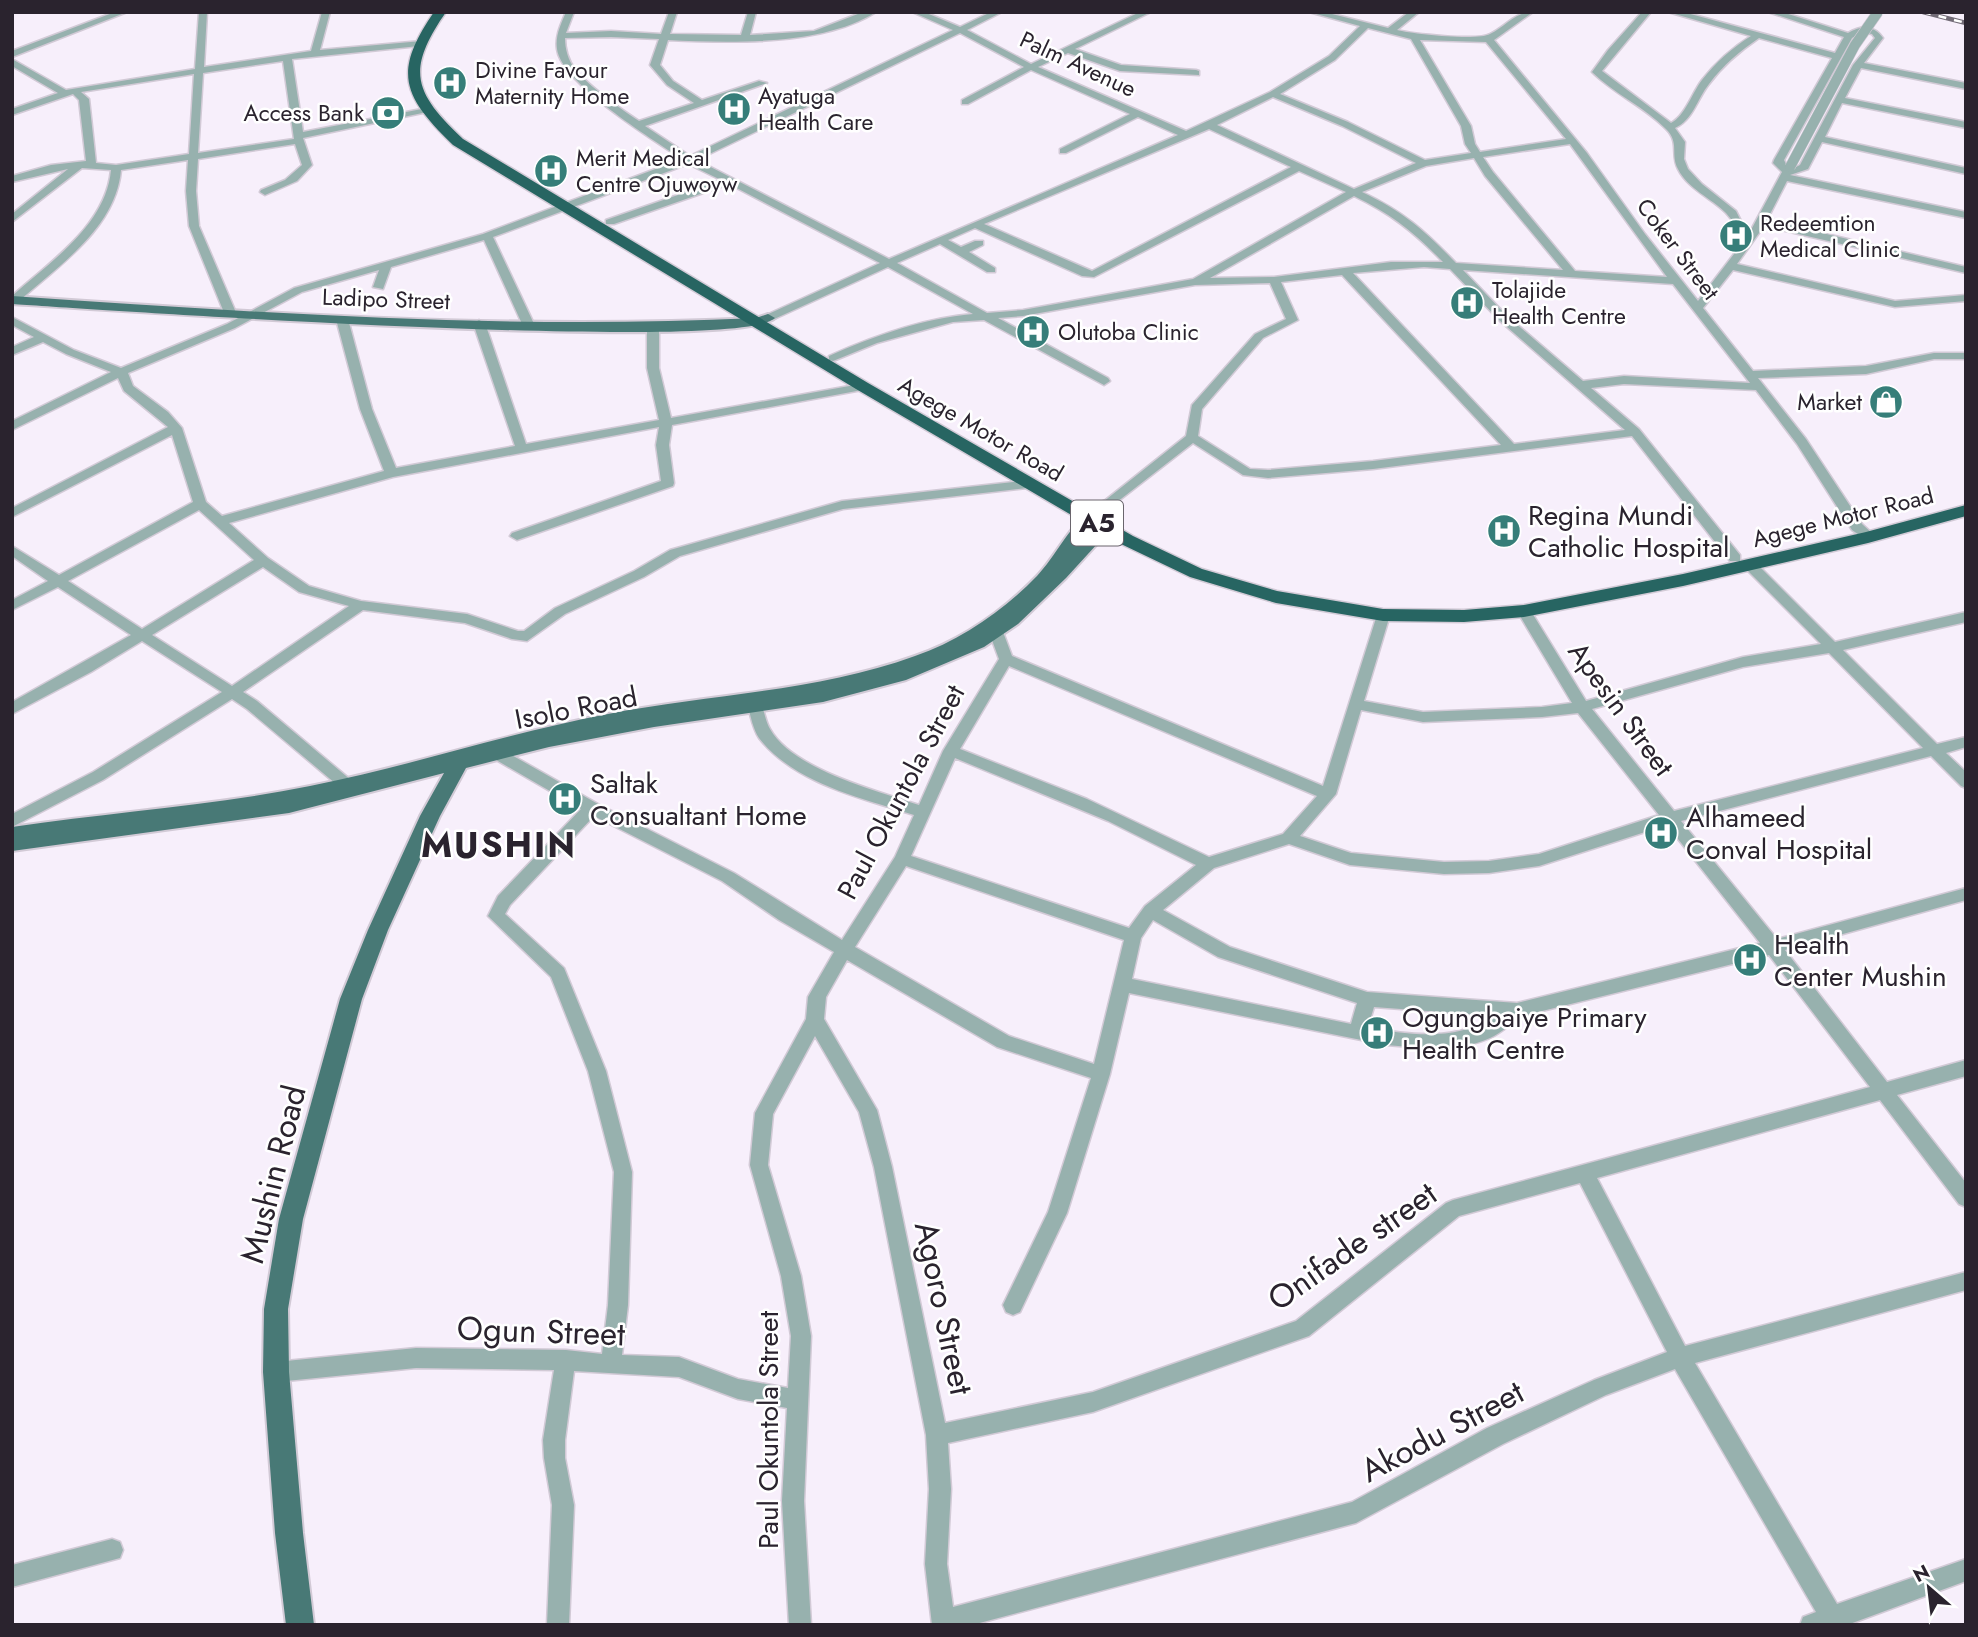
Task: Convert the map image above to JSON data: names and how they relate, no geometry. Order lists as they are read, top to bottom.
{
  "streets": {
    "highway": ["Agege Motor Road", "A5"],
    "main road": ["Ladipo Street", "Isolo Road", "Mushin Road"],
    "street": [
      "Palm Avenue",
      "Coker Street",
      "Apesin Street",
      "Paul Okuntola Street",
      "Onifade street",
      "Agoro Street",
      "Ogun Street",
      "Akodu Street"
    ]
  },
  "crossings": [
    ["Coker Street", "Agege Motor Road"],
    ["Ladipo Street", "Agege Motor Road"],
    ["Agege Motor Road", "Isolo Road"],
    ["Agege Motor Road", "Apesin Street"],
    ["Isolo Road", "Mushin Road"],
    ["Apesin Street", "Onifade street"],
    ["Paul Okuntola Street", "Agoro Street"],
    ["Paul Okuntola Street", "Ogun Street"],
    ["Mushin Road", "Ogun Street"],
    ["Onifade street", "Agoro Street"],
    ["Agoro Street", "Akodu Street"]
  ],
  "districts": ["MUSHIN"],
  "places": {
    "hospital": [
      "Divine Favour Maternity Home",
      "Ayatuga Health Care",
      "Merit Medical Centre Ojuwoyw",
      "Redeemtion Medical Clinic",
      "Tolajide Health Centre",
      "Olutoba Clinic",
      "Regina Mundi Catholic Hospital",
      "Saltak Consualtant Home",
      "Alhameed Conval Hospital",
      "Health Center Mushin",
      "Ogungbaiye Primary Health Centre"
    ],
    "bank": ["Access Bank"],
    "shop": ["Market"]
  },
  "north": "top left"
}
